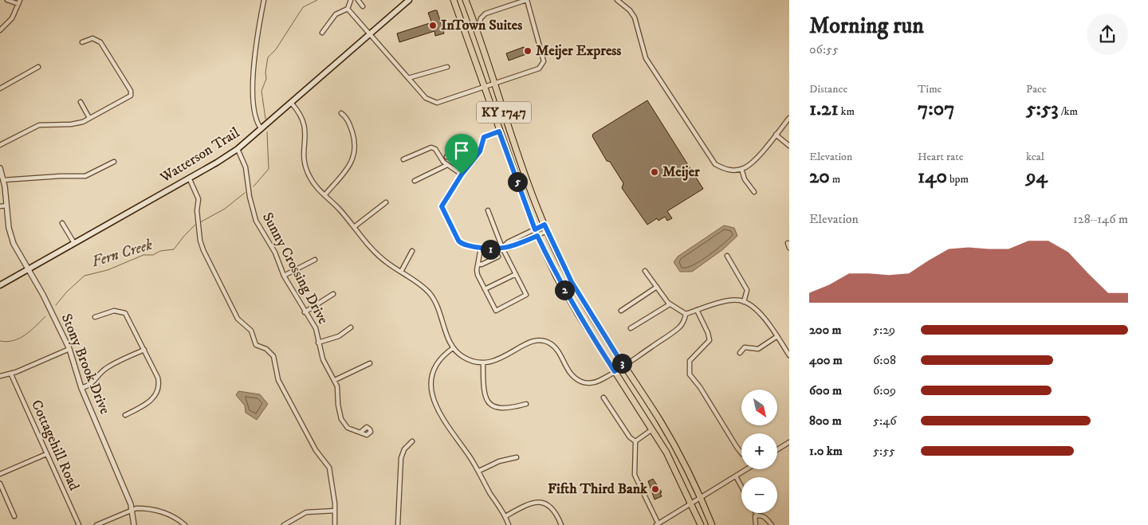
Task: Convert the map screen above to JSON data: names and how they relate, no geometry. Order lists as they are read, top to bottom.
{
  "streets": {
    "main road": ["KY 1747", "Watterson Trail"],
    "street": ["Sunny Crossing Drive", "Stony Brook Drive", "Cottagehill Road"]
  },
  "crossings": [
    ["Watterson Trail", "Sunny Crossing Drive"],
    ["Watterson Trail", "Stony Brook Drive"]
  ],
  "water": ["Fern Creek"],
  "places": [
    "InTown Suites",
    "Meijer Express",
    "Meijer",
    "Fifth Third Bank"
  ],
  "north": "bottom right",
  "page": {
    "heading": ["Morning run", "06:55"],
    "stats": [
      ["Distance", "1.21 km"],
      ["Time", "7:07"],
      ["Pace", "5:53 /km"],
      ["Elevation", "20 m"],
      ["Heart rate", "140 bpm"],
      ["kcal", "94"]
    ],
    "pins": [
      "5",
      "1",
      "2",
      "3"
    ],
    "chart": ["Elevation", "128–146 m"],
    "list": [
      {
        "name": "200 m",
        "note": "5:29"
      },
      {
        "name": "400 m",
        "note": "6:08"
      },
      {
        "name": "600 m",
        "note": "6:09"
      },
      {
        "name": "800 m",
        "note": "5:46"
      },
      {
        "name": "1.0 km",
        "note": "5:55"
      }
    ],
    "map_buttons": ["+", "−"]
  }
}
